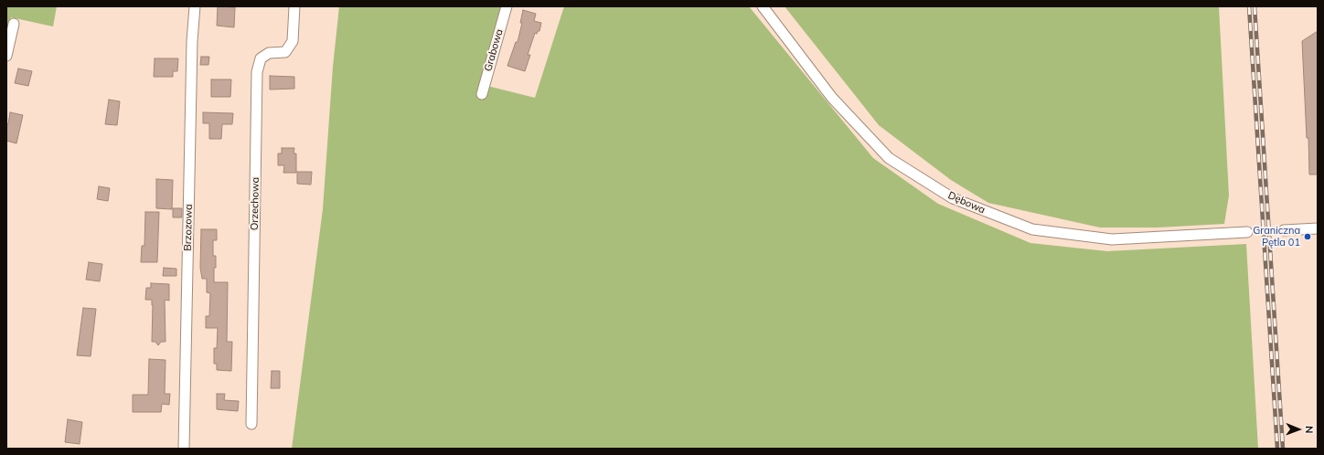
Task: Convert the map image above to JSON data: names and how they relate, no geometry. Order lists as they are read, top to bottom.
{
  "streets": {
    "street": [
      "Grabowa",
      "Dębowa",
      "Orzechowa",
      "Brzozowa"
    ]
  },
  "places": ["Graniczna Pętla 01"],
  "north": "right"
}
